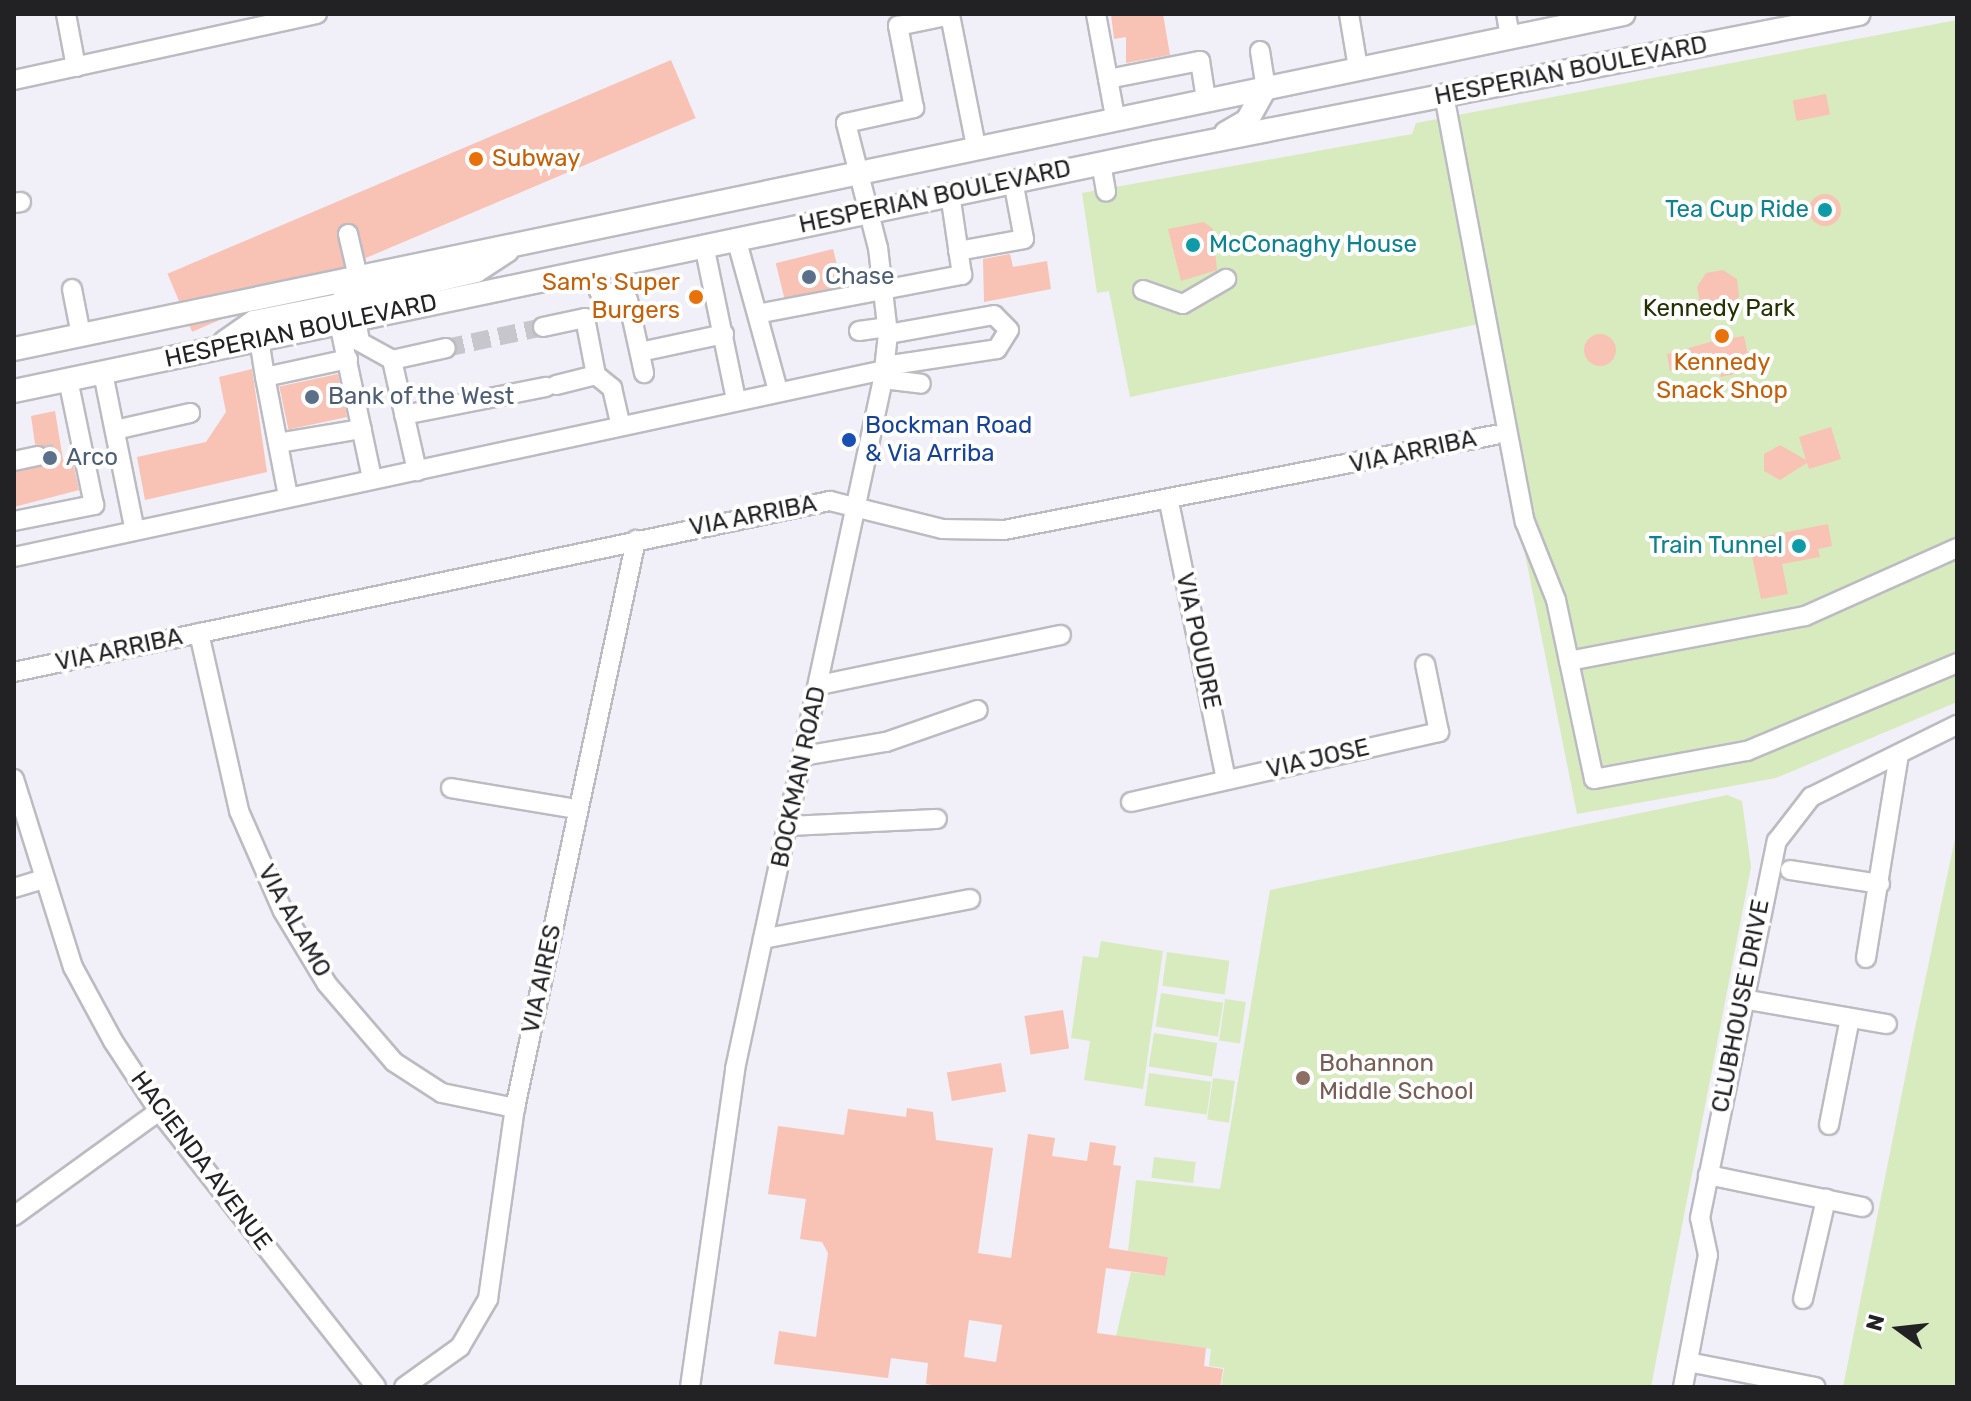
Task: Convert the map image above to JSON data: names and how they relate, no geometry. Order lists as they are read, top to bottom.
{
  "streets": {
    "main road": ["HESPERIAN BOULEVARD"],
    "street": [
      "VIA ARRIBA",
      "VIA POUDRE",
      "VIA JOSE",
      "BOCKMAN ROAD",
      "VIA ALAMO",
      "VIA AIRES",
      "CLUBHOUSE DRIVE",
      "HACIENDA AVENUE"
    ]
  },
  "crossings": [
    ["HESPERIAN BOULEVARD", "BOCKMAN ROAD"],
    ["VIA ARRIBA", "VIA POUDRE"],
    ["VIA ARRIBA", "BOCKMAN ROAD"],
    ["VIA ARRIBA", "VIA ALAMO"],
    ["VIA ARRIBA", "VIA AIRES"],
    ["VIA POUDRE", "VIA JOSE"],
    ["VIA ALAMO", "VIA AIRES"]
  ],
  "parks": ["Kennedy Park"],
  "places": [
    "Subway",
    "Tea Cup Ride",
    "McConaghy House",
    "Chase",
    "Sam's Super Burgers",
    "Kennedy Snack Shop",
    "Bank of the West",
    "Bockman Road & Via Arriba",
    "Arco",
    "Train Tunnel",
    "Bohannon Middle School"
  ],
  "north": "left"
}
